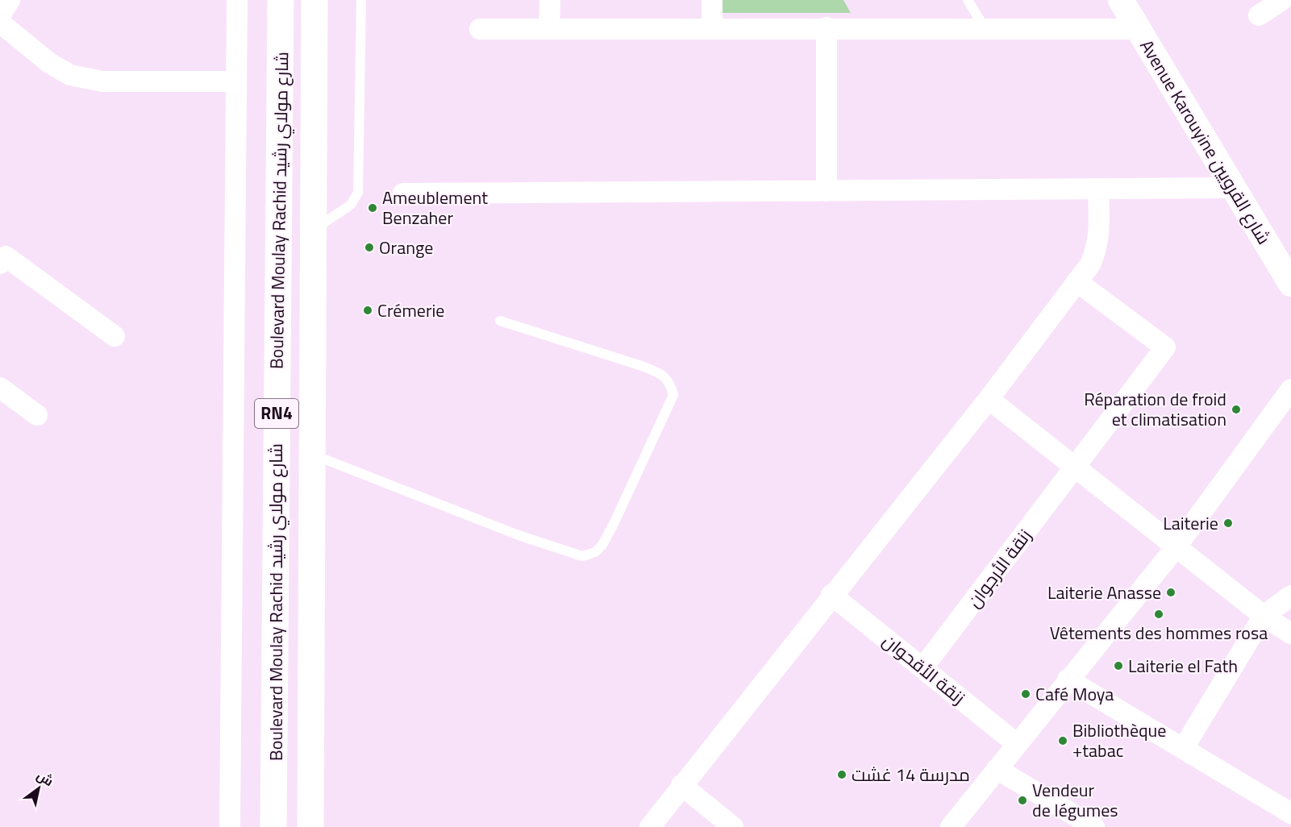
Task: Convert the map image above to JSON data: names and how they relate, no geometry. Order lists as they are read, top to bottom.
{
  "streets": {
    "main road": ["Boulevard Moulay Rachid شارع مولاي رشيد", "RN4"],
    "street": ["Avenue Karouyine شارع القرويين", "زنقة الأرجوان", "زنقة الأقحوان"]
  },
  "crossings": [
    ["زنقة الأرجوان", "زنقة الأقحوان"]
  ],
  "places": [
    "Ameublement Benzaher",
    "Orange",
    "Crémerie",
    "Réparation de froid et climatisation",
    "Laiterie",
    "Laiterie Anasse",
    "Vêtements des hommes rosa",
    "Laiterie el Fath",
    "Café Moya",
    "Bibliothèque +tabac",
    "مدرسة 14 غشت",
    "Vendeur de légumes"
  ],
  "north": "top right"
}
